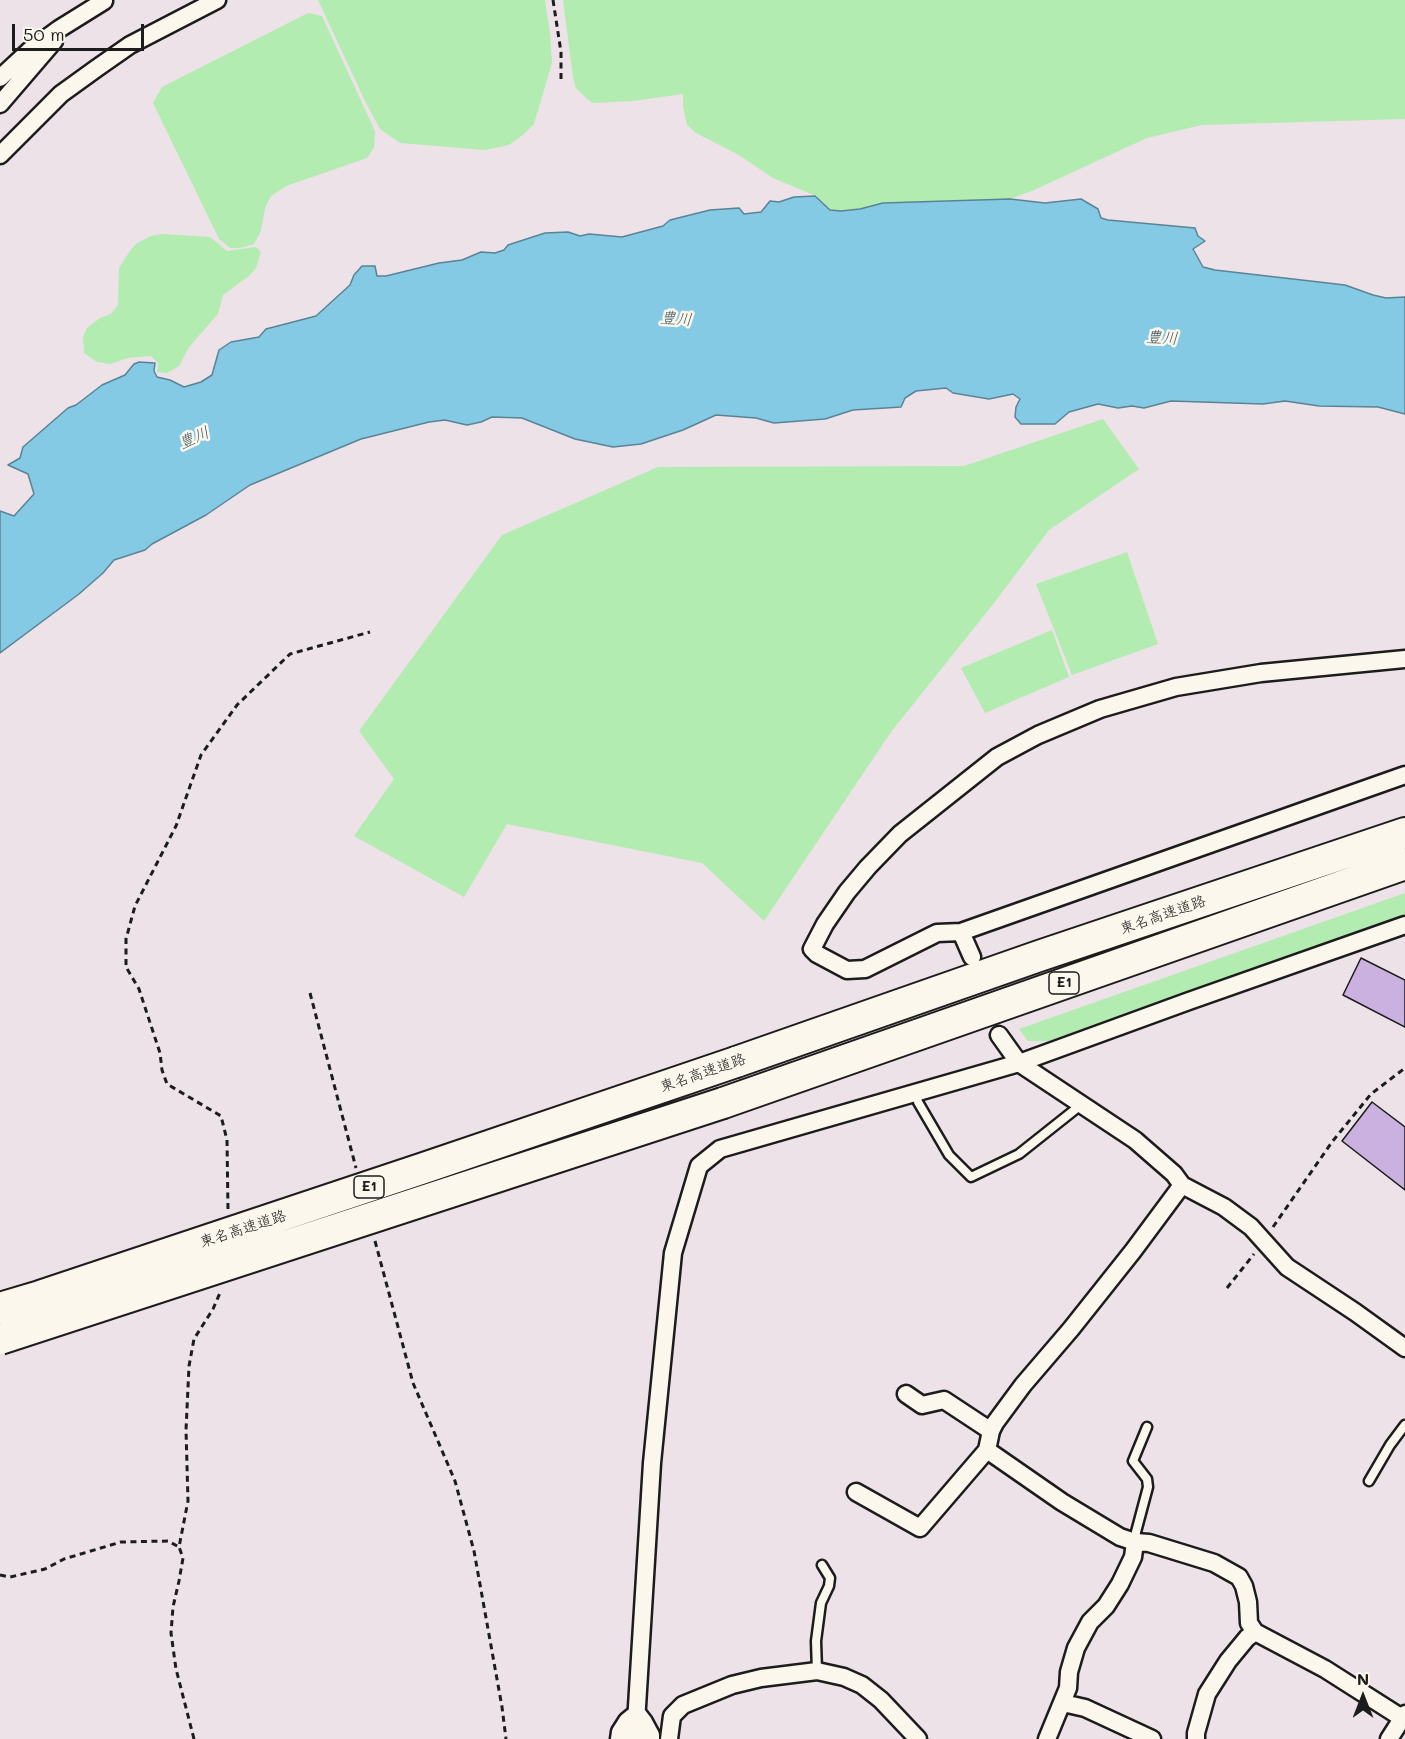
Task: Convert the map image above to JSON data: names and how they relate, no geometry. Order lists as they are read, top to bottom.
{
  "streets": {
    "highway": ["東名高速道路", "E1"]
  },
  "water": ["豊川"],
  "scale_bar": "50 m",
  "north": "top"
}
